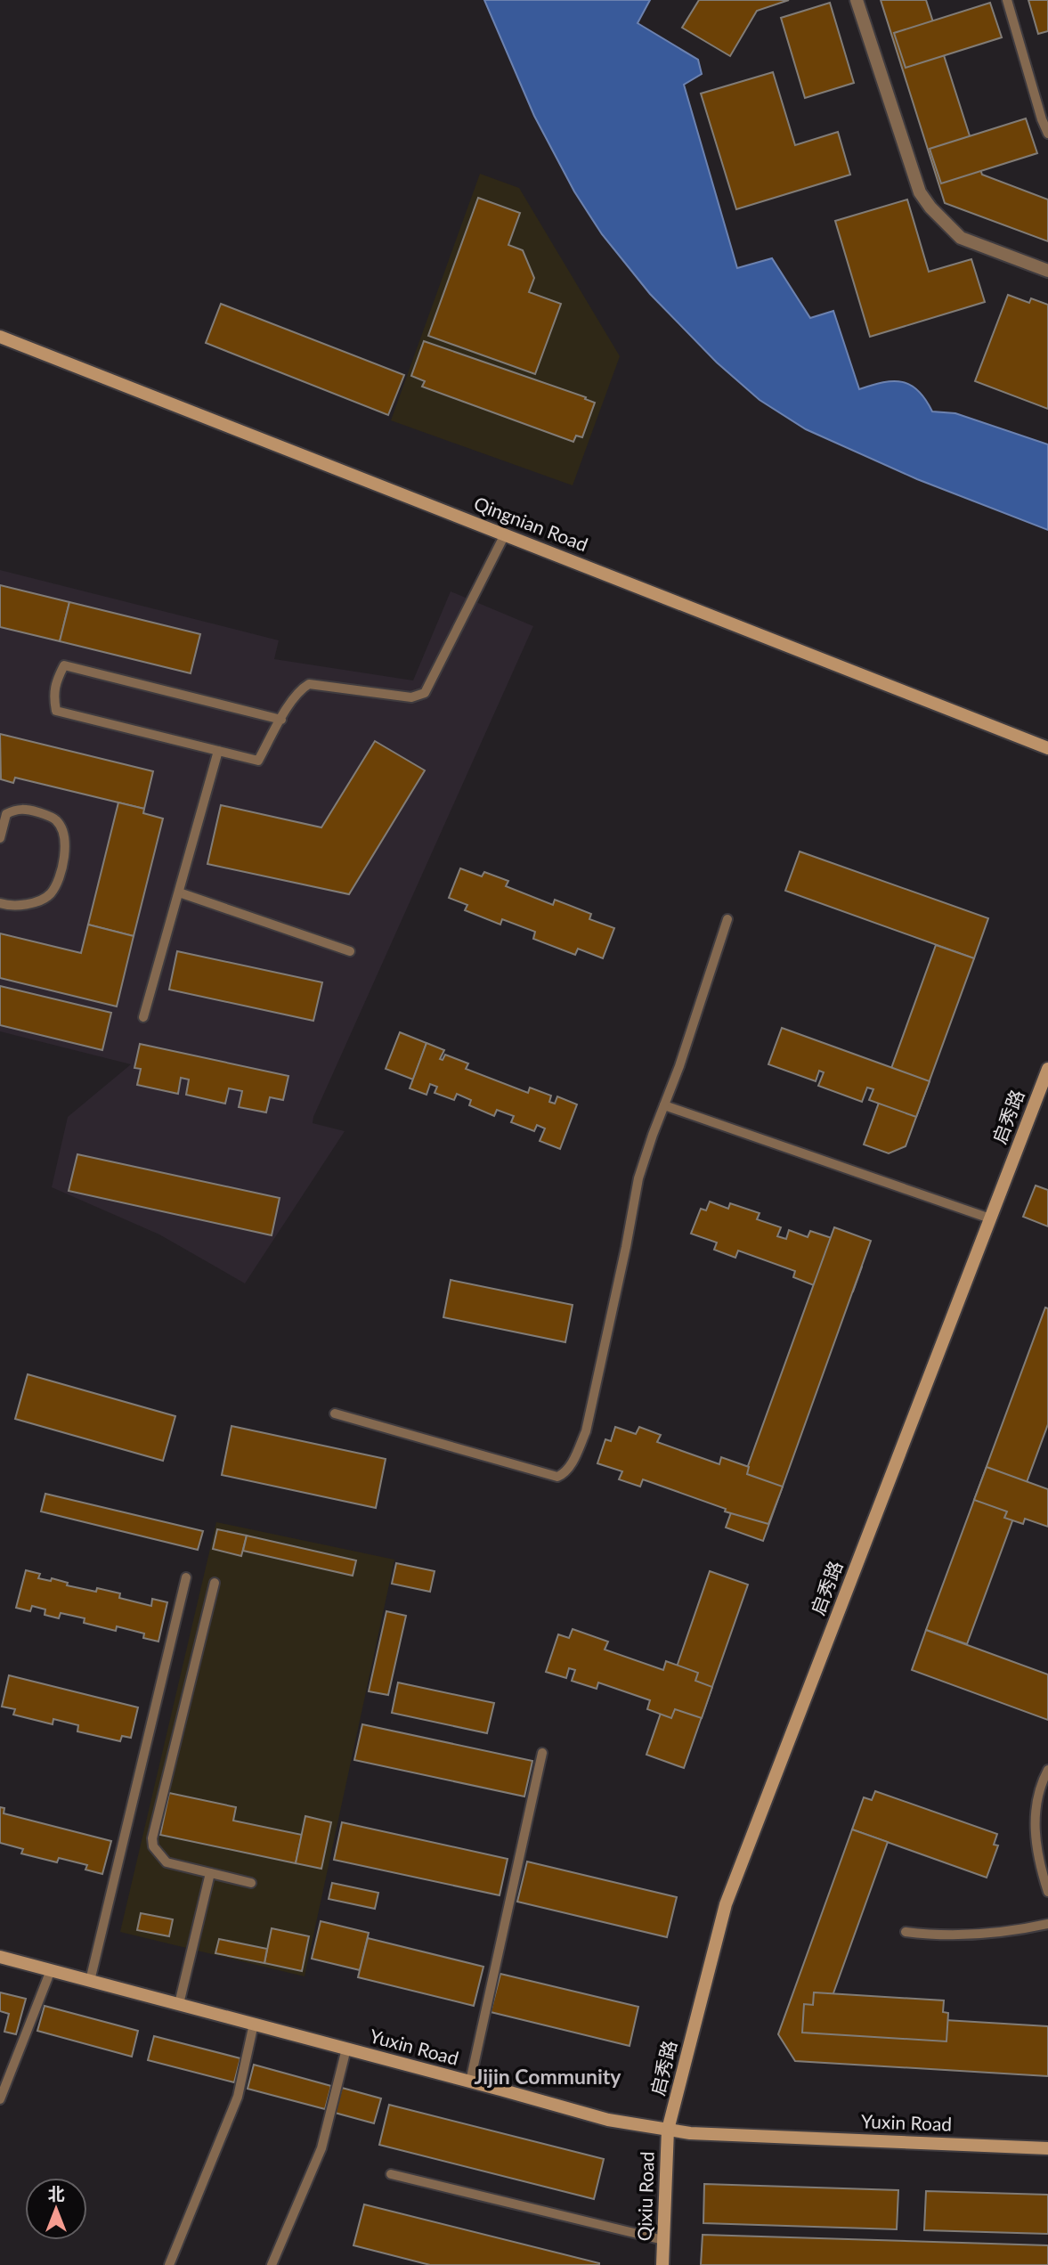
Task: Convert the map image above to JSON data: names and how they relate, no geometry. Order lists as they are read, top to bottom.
{
  "streets": {
    "street": [
      "Qingnian Road",
      "启秀路",
      "Yuxin Road",
      "Qixiu Road"
    ]
  },
  "crossings": [
    ["启秀路", "Yuxin Road"],
    ["启秀路", "Qixiu Road"],
    ["Yuxin Road", "Qixiu Road"]
  ],
  "districts": ["Jijin Community"],
  "north": "top"
}
